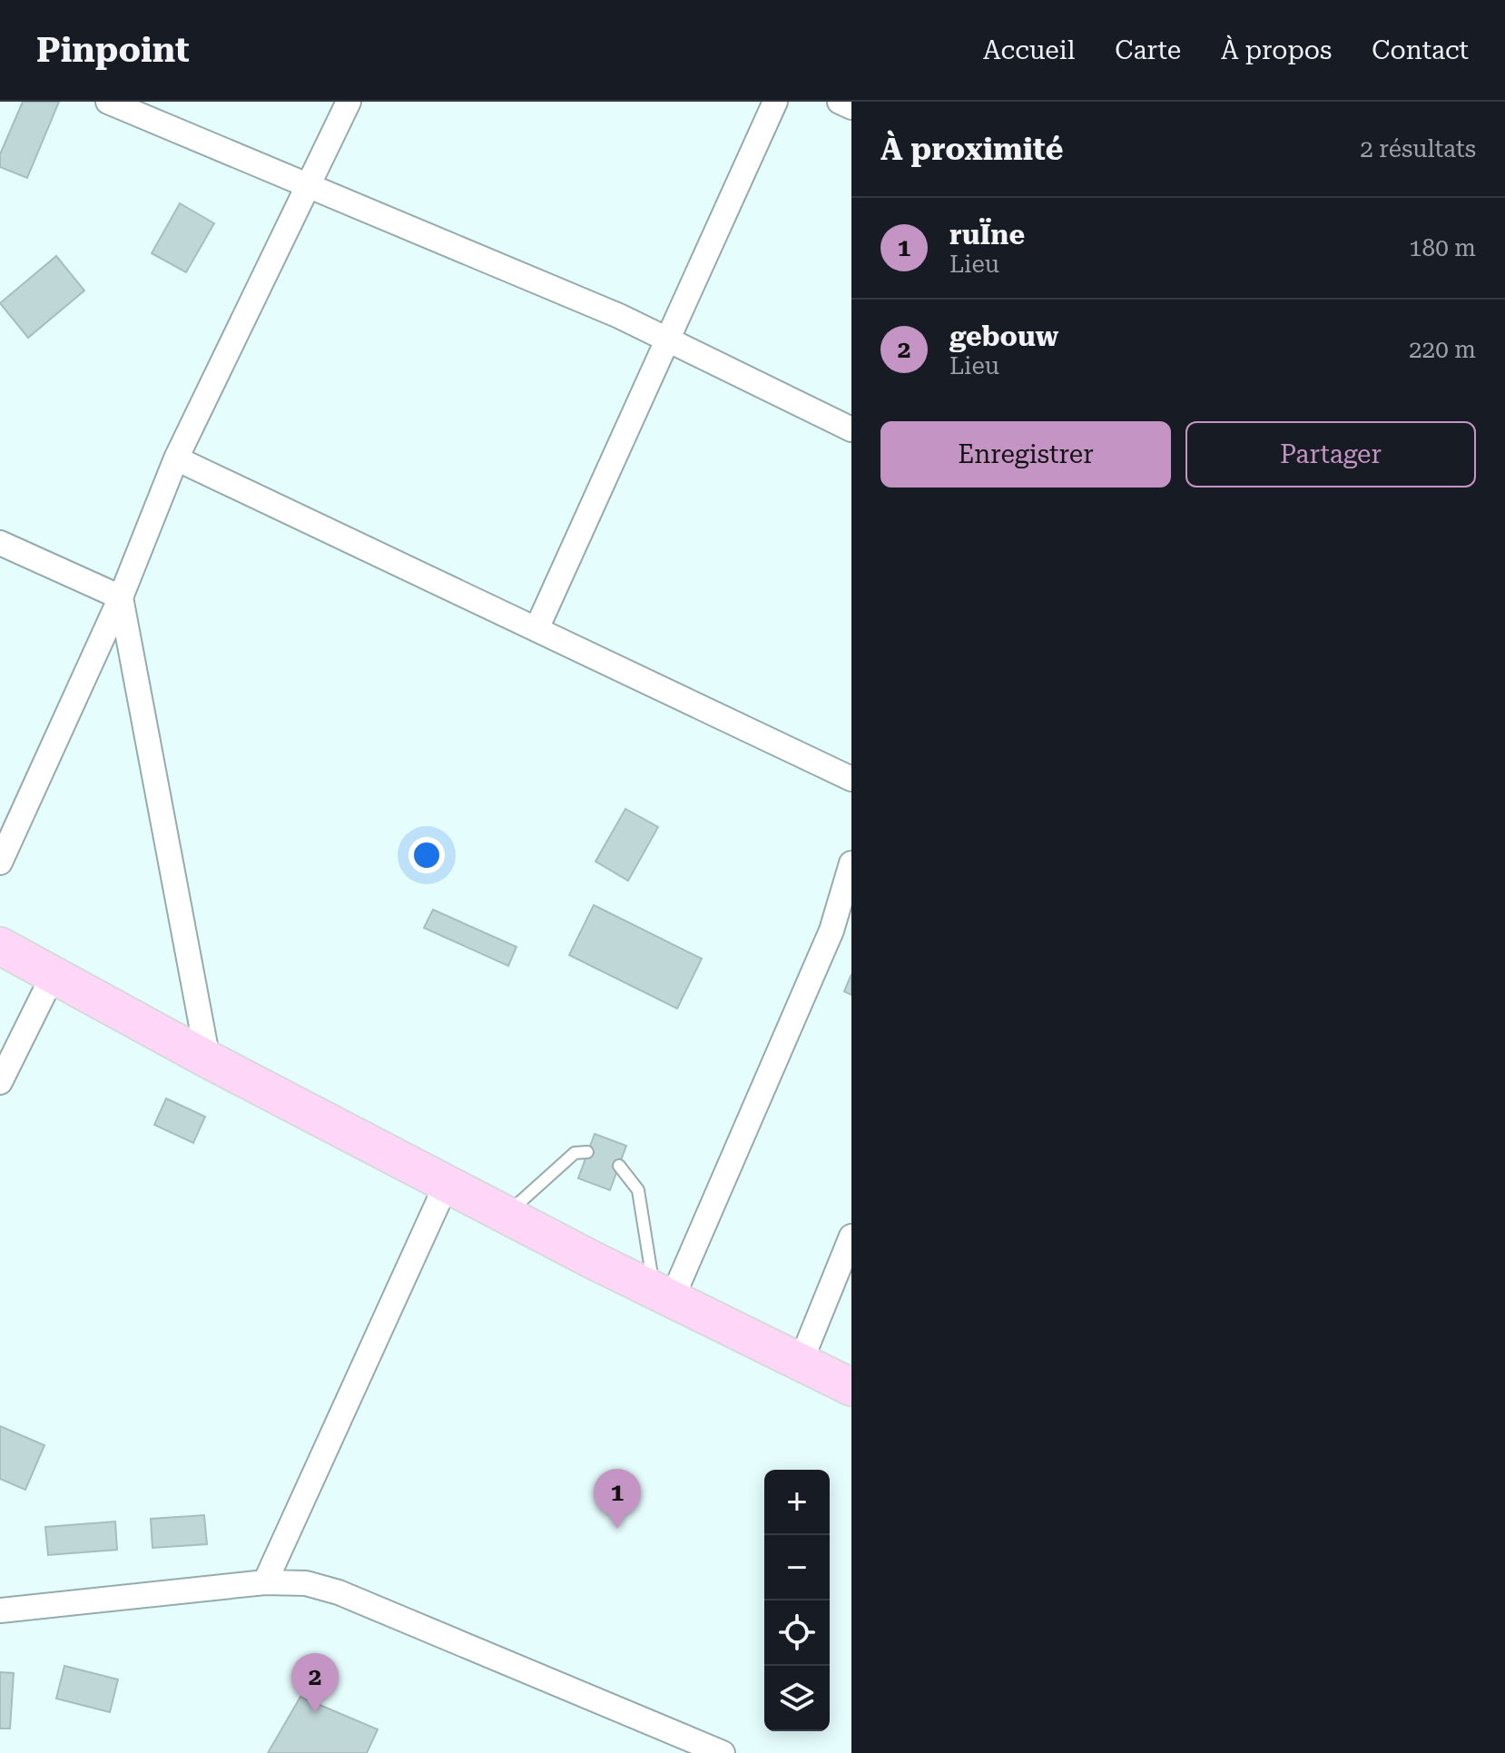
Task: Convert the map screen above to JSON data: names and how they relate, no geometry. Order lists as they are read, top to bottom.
{
  "page": {
    "header": "Pinpoint",
    "nav": [
      "Accueil",
      "Carte",
      "À propos",
      "Contact"
    ],
    "heading": ["À proximité", "2 résultats"],
    "list": [
      {
        "mark": "1",
        "name": "ruÏne",
        "note": "Lieu",
        "value": "180 m"
      },
      {
        "mark": "2",
        "name": "gebouw",
        "note": "Lieu",
        "value": "220 m"
      }
    ],
    "buttons": ["Enregistrer", "Partager"],
    "pins": ["1", "2"],
    "map_buttons": ["+", "−"]
  }
}
